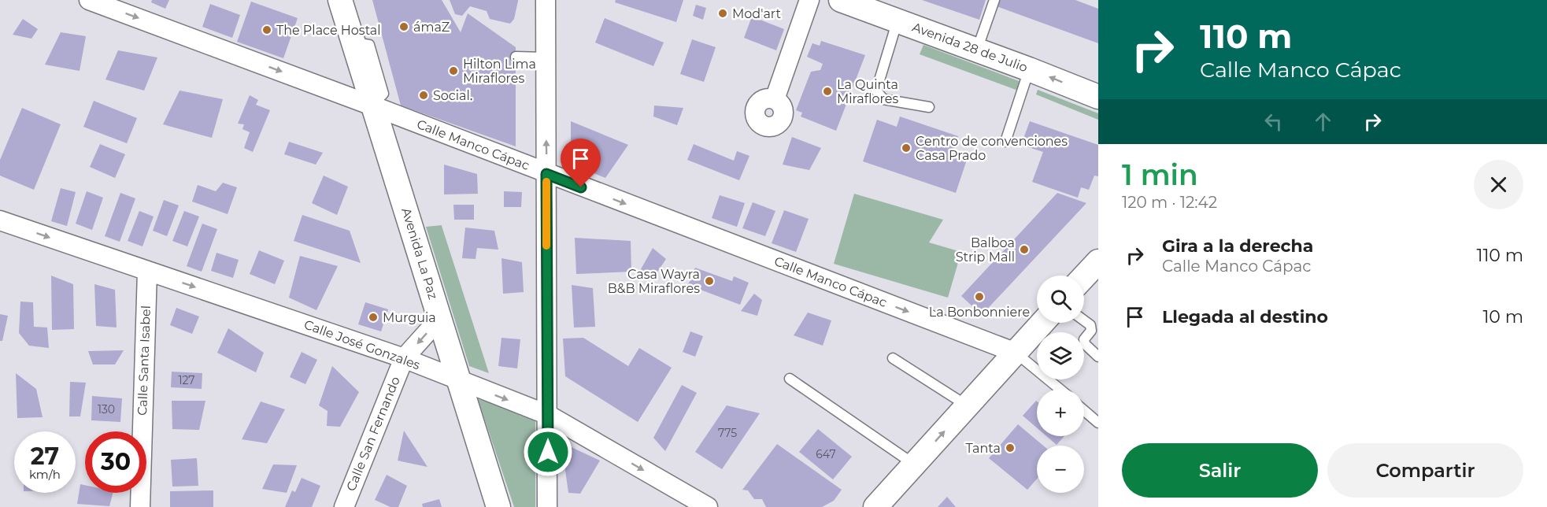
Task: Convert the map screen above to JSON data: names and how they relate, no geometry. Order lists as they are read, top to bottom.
{
  "streets": {
    "street": [
      "Avenida 28 de Julio",
      "Calle Manco Cápac",
      "Avenida La Paz",
      "Calle José Gonzales",
      "Calle Santa Isabel",
      "Calle San Fernando"
    ]
  },
  "crossings": [
    ["Calle Manco Cápac", "Avenida La Paz"],
    ["Avenida La Paz", "Calle José Gonzales"],
    ["Avenida La Paz", "Calle San Fernando"],
    ["Calle José Gonzales", "Calle Santa Isabel"],
    ["Calle José Gonzales", "Calle San Fernando"]
  ],
  "one_way": ["Calle Manco Cápac", "Calle José Gonzales"],
  "places": [
    "Mod'art",
    "ámaZ",
    "The Place Hostal",
    "Hilton Lima Miraflores",
    "La Quinta Miraflores",
    "Social.",
    "Centro de convenciones Casa Prado",
    "Balboa Strip Mall",
    "Casa Wayra B&B Miraflores",
    "La Bonbonniere",
    "Murguia",
    "Tanta"
  ],
  "house_numbers": [
    "127",
    "130",
    "775",
    "647"
  ],
  "page": {
    "turn": ["110 m", "Calle Manco Cápac"],
    "heading": ["1 min", "120 m · 12:42"],
    "list": [
      {
        "name": "Gira a la derecha",
        "note": "Calle Manco Cápac",
        "value": "110 m"
      },
      {
        "name": "Llegada al destino",
        "value": "10 m"
      }
    ],
    "map_buttons": ["+", "−"],
    "speed": "27 km/h",
    "limit": "30",
    "buttons": ["Salir", "Compartir"]
  }
}
